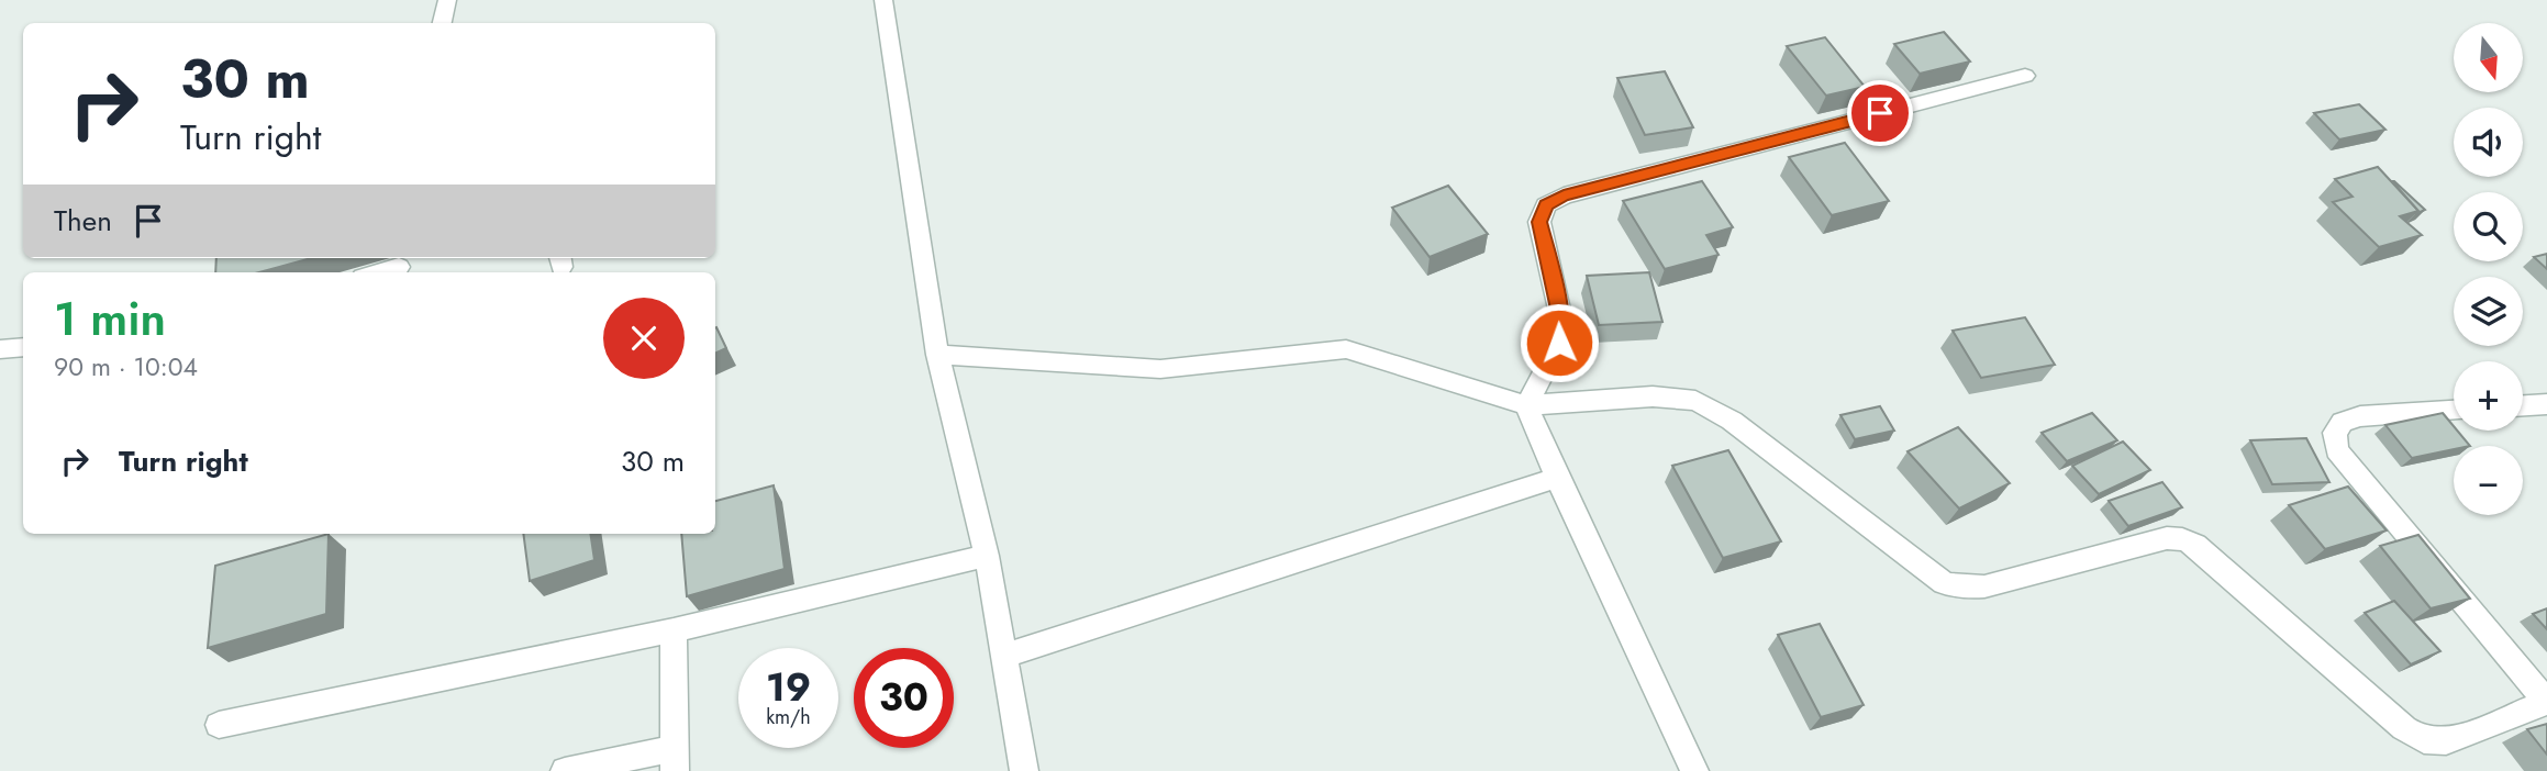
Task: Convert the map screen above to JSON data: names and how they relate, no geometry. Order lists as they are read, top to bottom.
{
  "north": "bottom",
  "page": {
    "map_buttons": ["+", "−"],
    "turn": ["30 m", "Turn right"],
    "then": "Then",
    "heading": ["1 min", "90 m · 10:04"],
    "list": [
      {
        "name": "Turn right",
        "value": "30 m"
      }
    ],
    "speed": "19 km/h",
    "limit": "30"
  }
}
